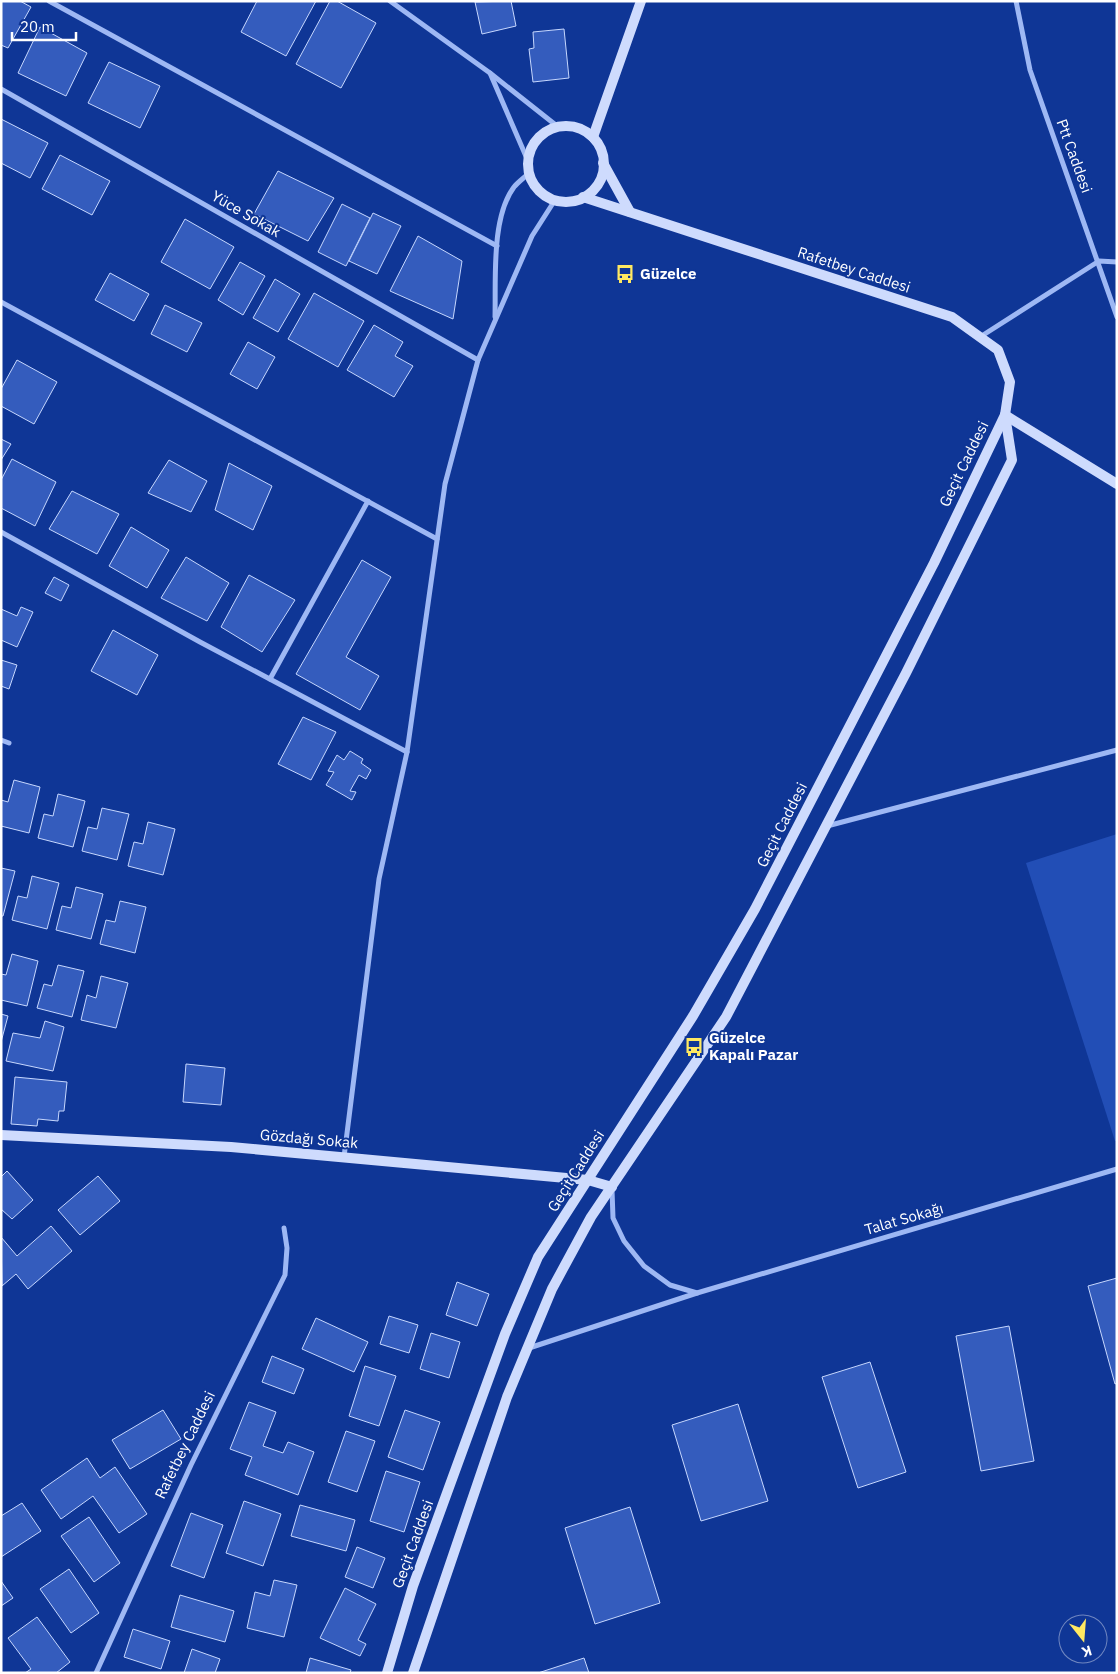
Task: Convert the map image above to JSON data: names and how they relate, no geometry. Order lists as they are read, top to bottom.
{
  "streets": {
    "main road": ["Rafetbey Caddesi", "Geçit Caddesi", "Gözdağı Sokak"],
    "street": ["Ptt Caddesi", "Yüce Sokak", "Talat Sokağı"]
  },
  "crossings": [
    ["Rafetbey Caddesi", "Geçit Caddesi"],
    ["Geçit Caddesi", "Gözdağı Sokak"],
    ["Geçit Caddesi", "Talat Sokağı"]
  ],
  "places": {
    "bus stop": ["Güzelce", "Güzelce Kapalı Pazar"]
  },
  "scale_bar": "20 m",
  "north": "bottom"
}
